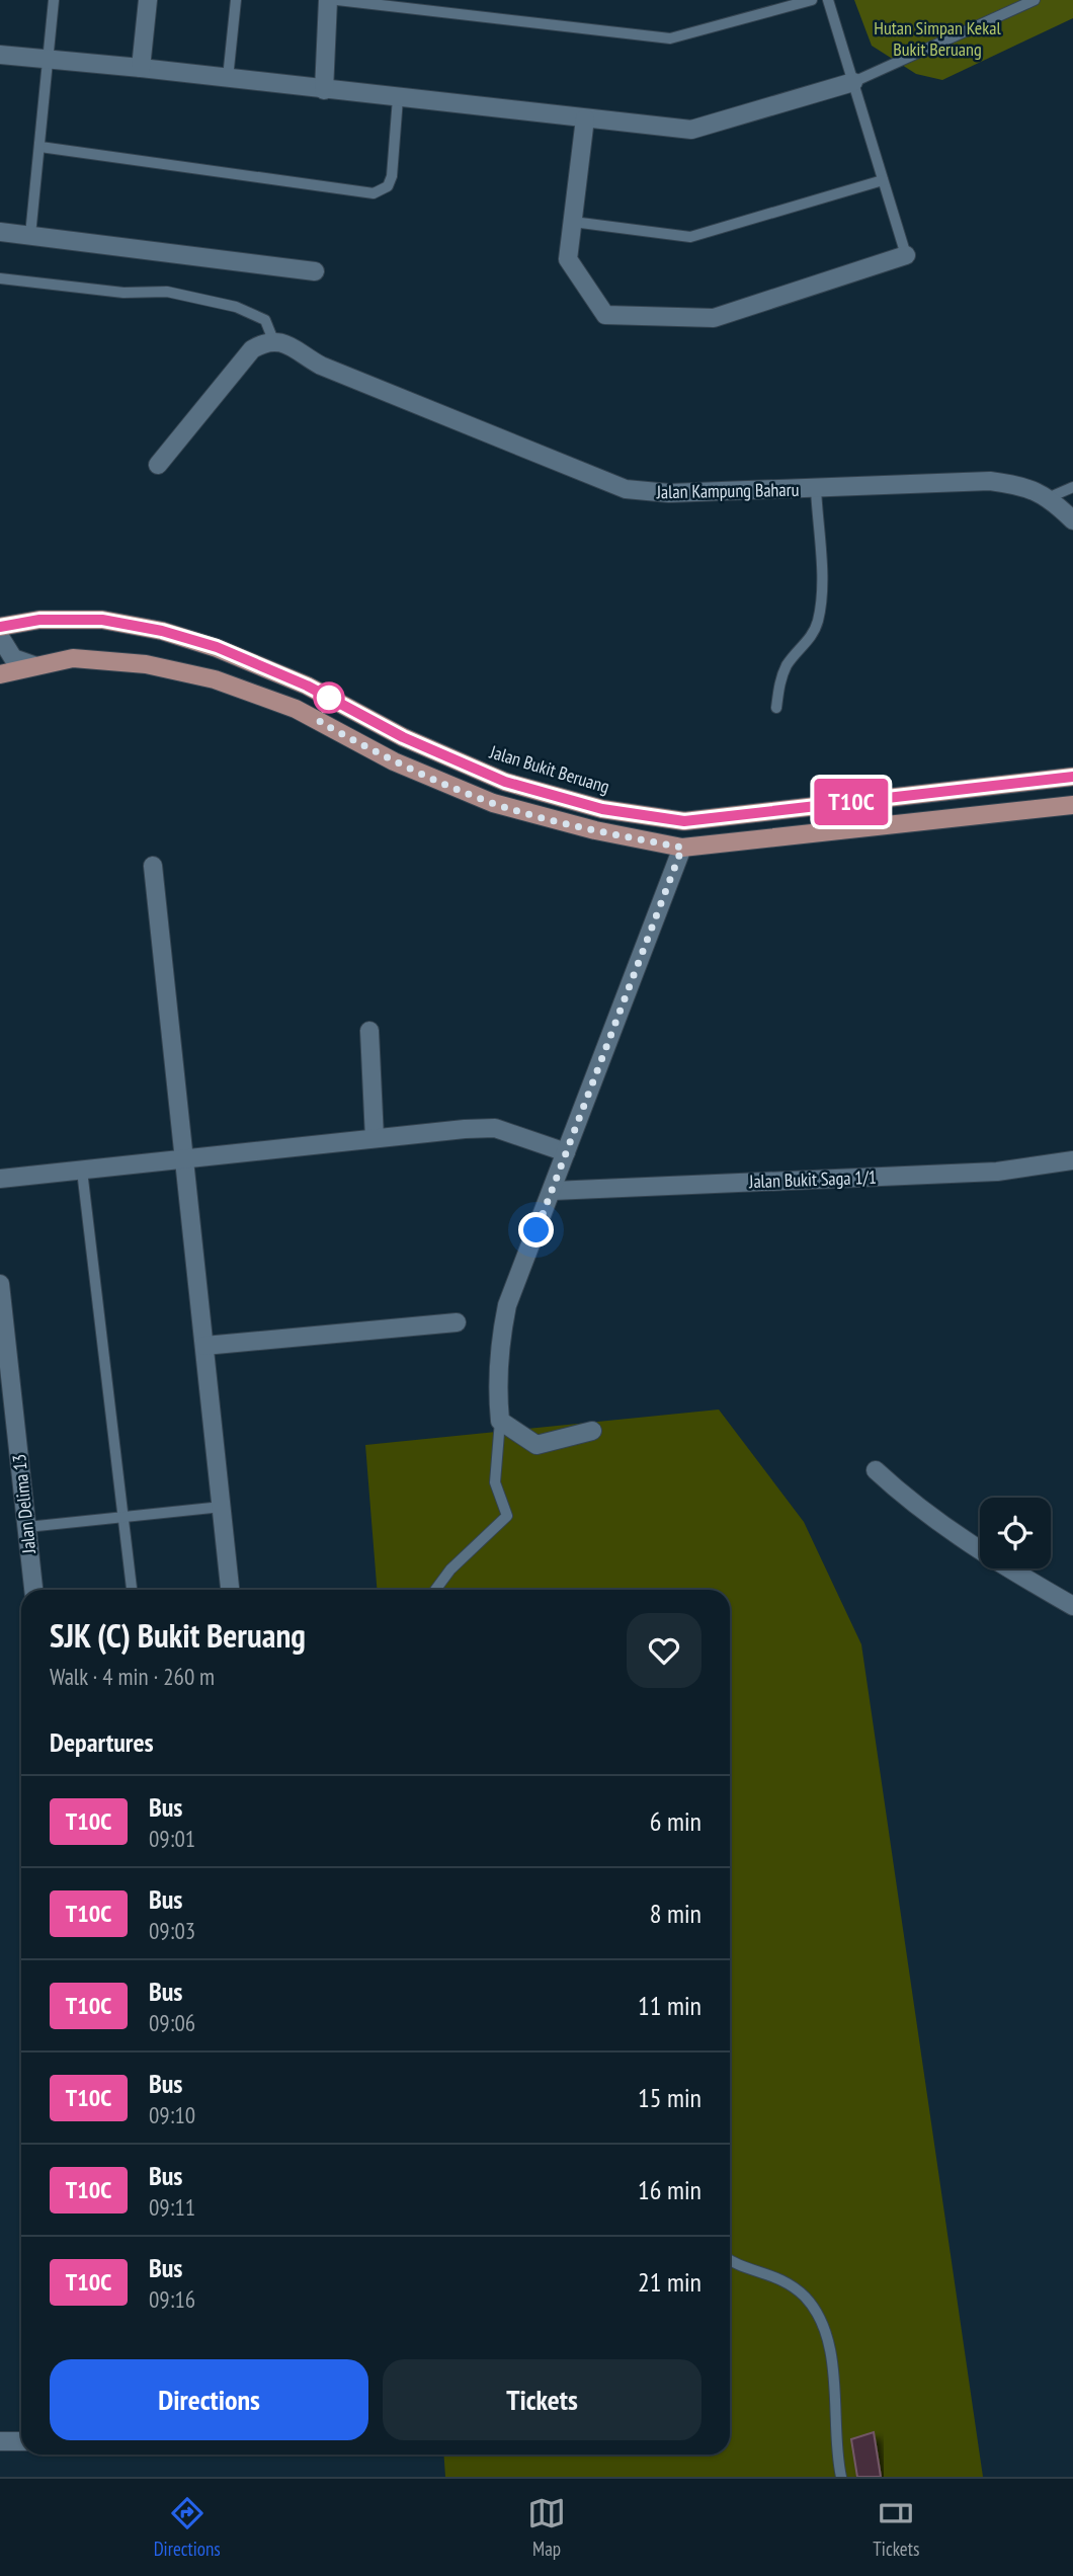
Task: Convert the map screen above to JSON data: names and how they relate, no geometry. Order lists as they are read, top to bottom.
{
  "streets": {
    "main road": ["Jalan Bukit Beruang"],
    "street": ["Jalan Kampung Baharu", "Jalan Bukit Saga 1/1", "Jalan Delima 13"]
  },
  "parks": ["Hutan Simpan Kekal Bukit Beruang"],
  "lines": ["bus line T10C"],
  "page": {
    "on_map": "T10C",
    "heading": [
      ["SJK (C) Bukit Beruang", "Walk · 4 min · 260 m"],
      "Departures"
    ],
    "list": [
      {
        "mark": "T10C",
        "name": "Bus",
        "note": "09:01",
        "value": "6 min"
      },
      {
        "mark": "T10C",
        "name": "Bus",
        "note": "09:03",
        "value": "8 min"
      },
      {
        "mark": "T10C",
        "name": "Bus",
        "note": "09:06",
        "value": "11 min"
      },
      {
        "mark": "T10C",
        "name": "Bus",
        "note": "09:10",
        "value": "15 min"
      },
      {
        "mark": "T10C",
        "name": "Bus",
        "note": "09:11",
        "value": "16 min"
      },
      {
        "mark": "T10C",
        "name": "Bus",
        "note": "09:16",
        "value": "21 min"
      }
    ],
    "buttons": ["Directions", "Tickets"],
    "tabs": ["Directions", "Map", "Tickets"]
  }
}
